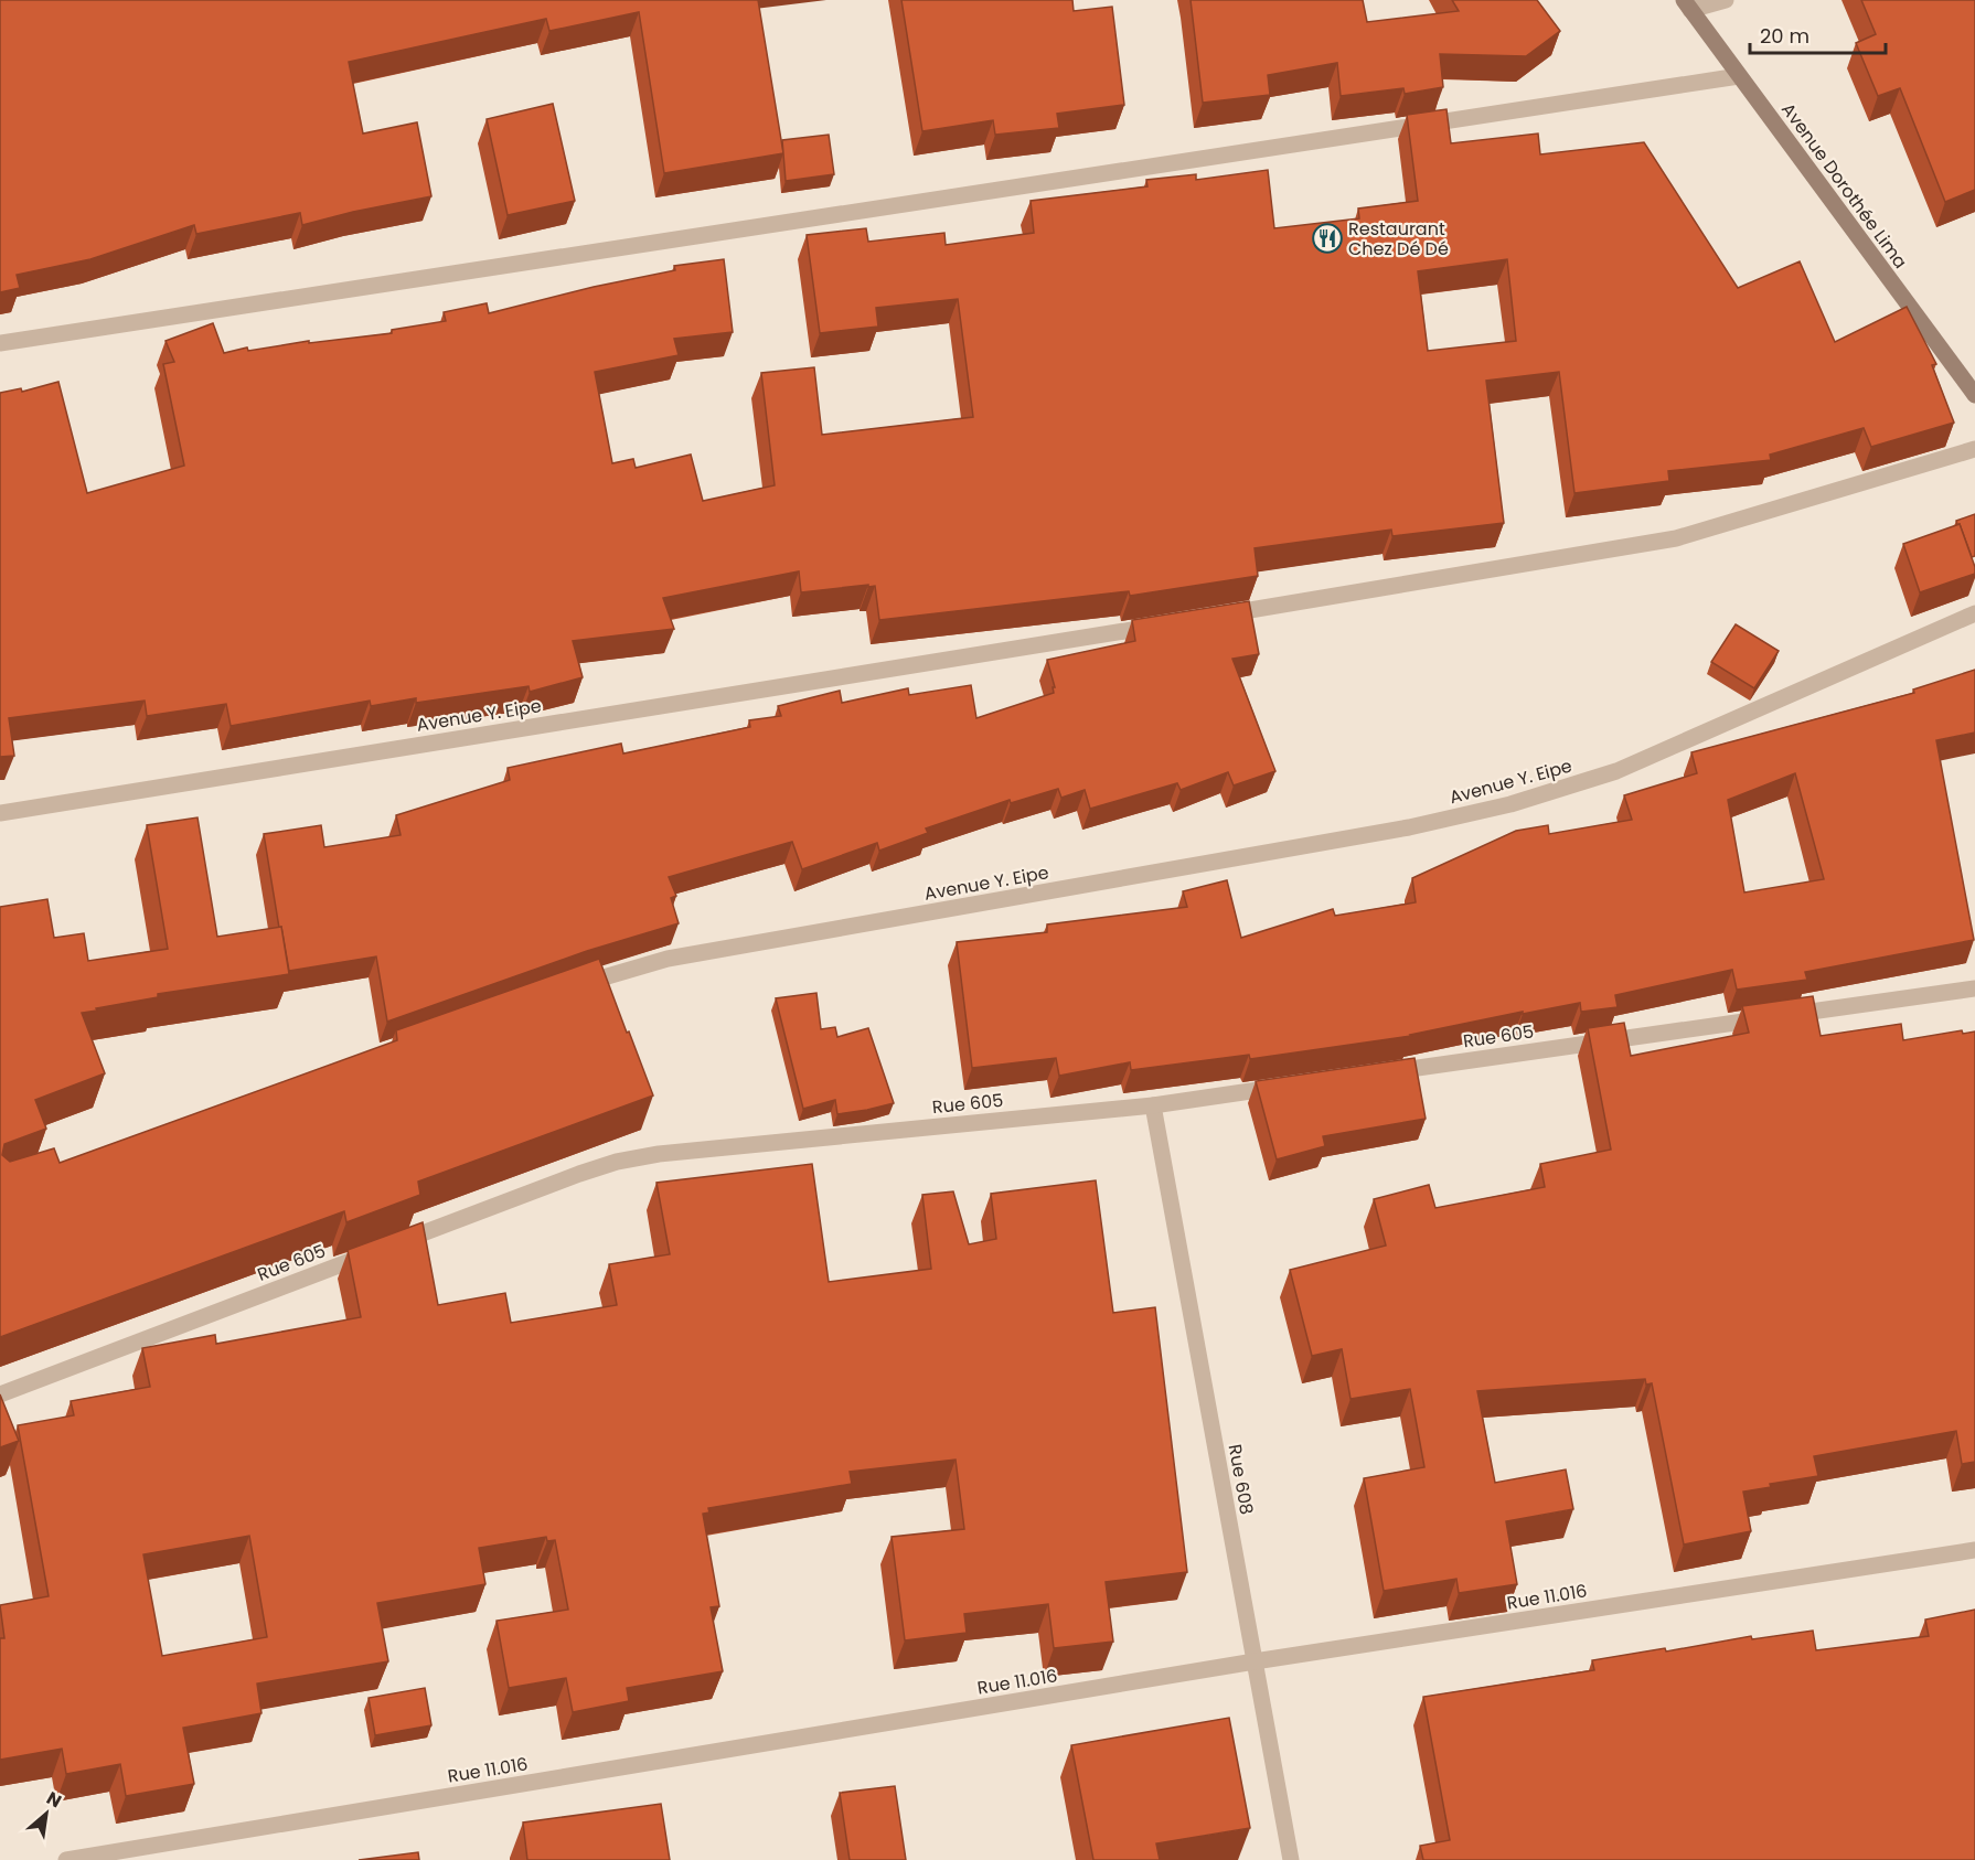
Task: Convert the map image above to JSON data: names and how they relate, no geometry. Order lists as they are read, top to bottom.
{
  "streets": {
    "main road": ["Avenue Dorothée Lima"],
    "street": [
      "Avenue Y. Eipe",
      "Rue 605",
      "Rue 608",
      "Rue 11.016"
    ]
  },
  "crossings": [
    ["Rue 605", "Rue 608"],
    ["Rue 608", "Rue 11.016"]
  ],
  "places": {
    "restaurant": ["Restaurant Chez Dé Dé"]
  },
  "scale_bar": "20 m",
  "north": "top right"
}
